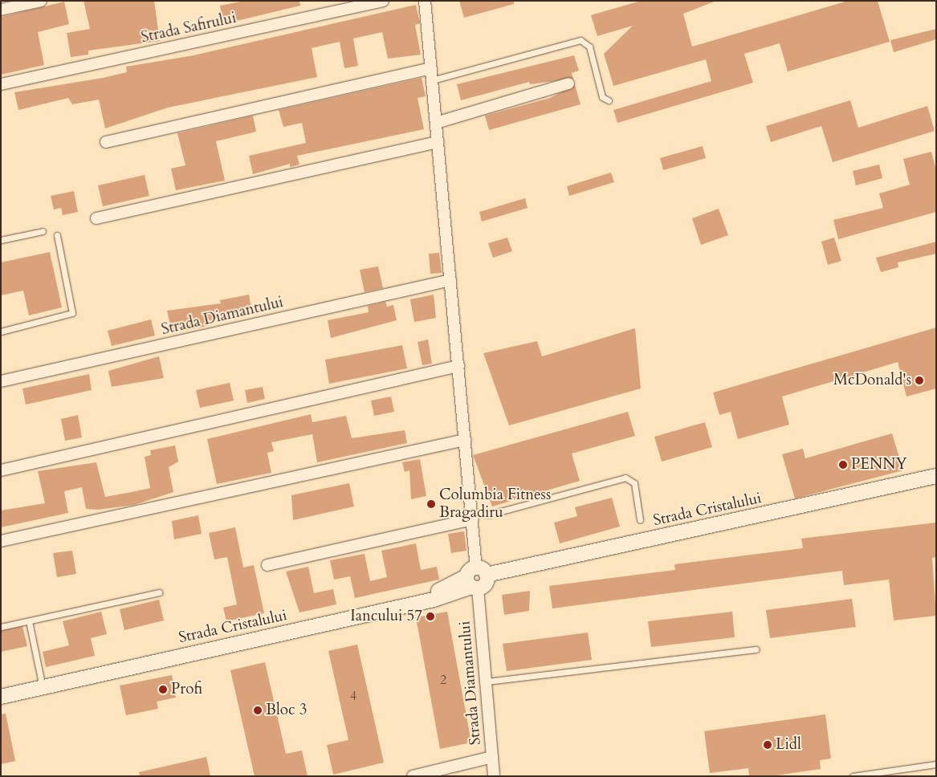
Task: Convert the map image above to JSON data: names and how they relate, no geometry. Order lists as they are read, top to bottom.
{
  "streets": {
    "street": ["Strada Safirului", "Strada Diamantului", "Strada Cristalului"]
  },
  "crossings": [
    ["Strada Diamantului", "Strada Cristalului"]
  ],
  "places": [
    "McDonald's",
    "PENNY",
    "Columbia Fitness Bragadiru",
    "Iancului 57",
    "Profi",
    "Bloc 3",
    "Lidl"
  ],
  "house_numbers": ["2", "4"]
}
